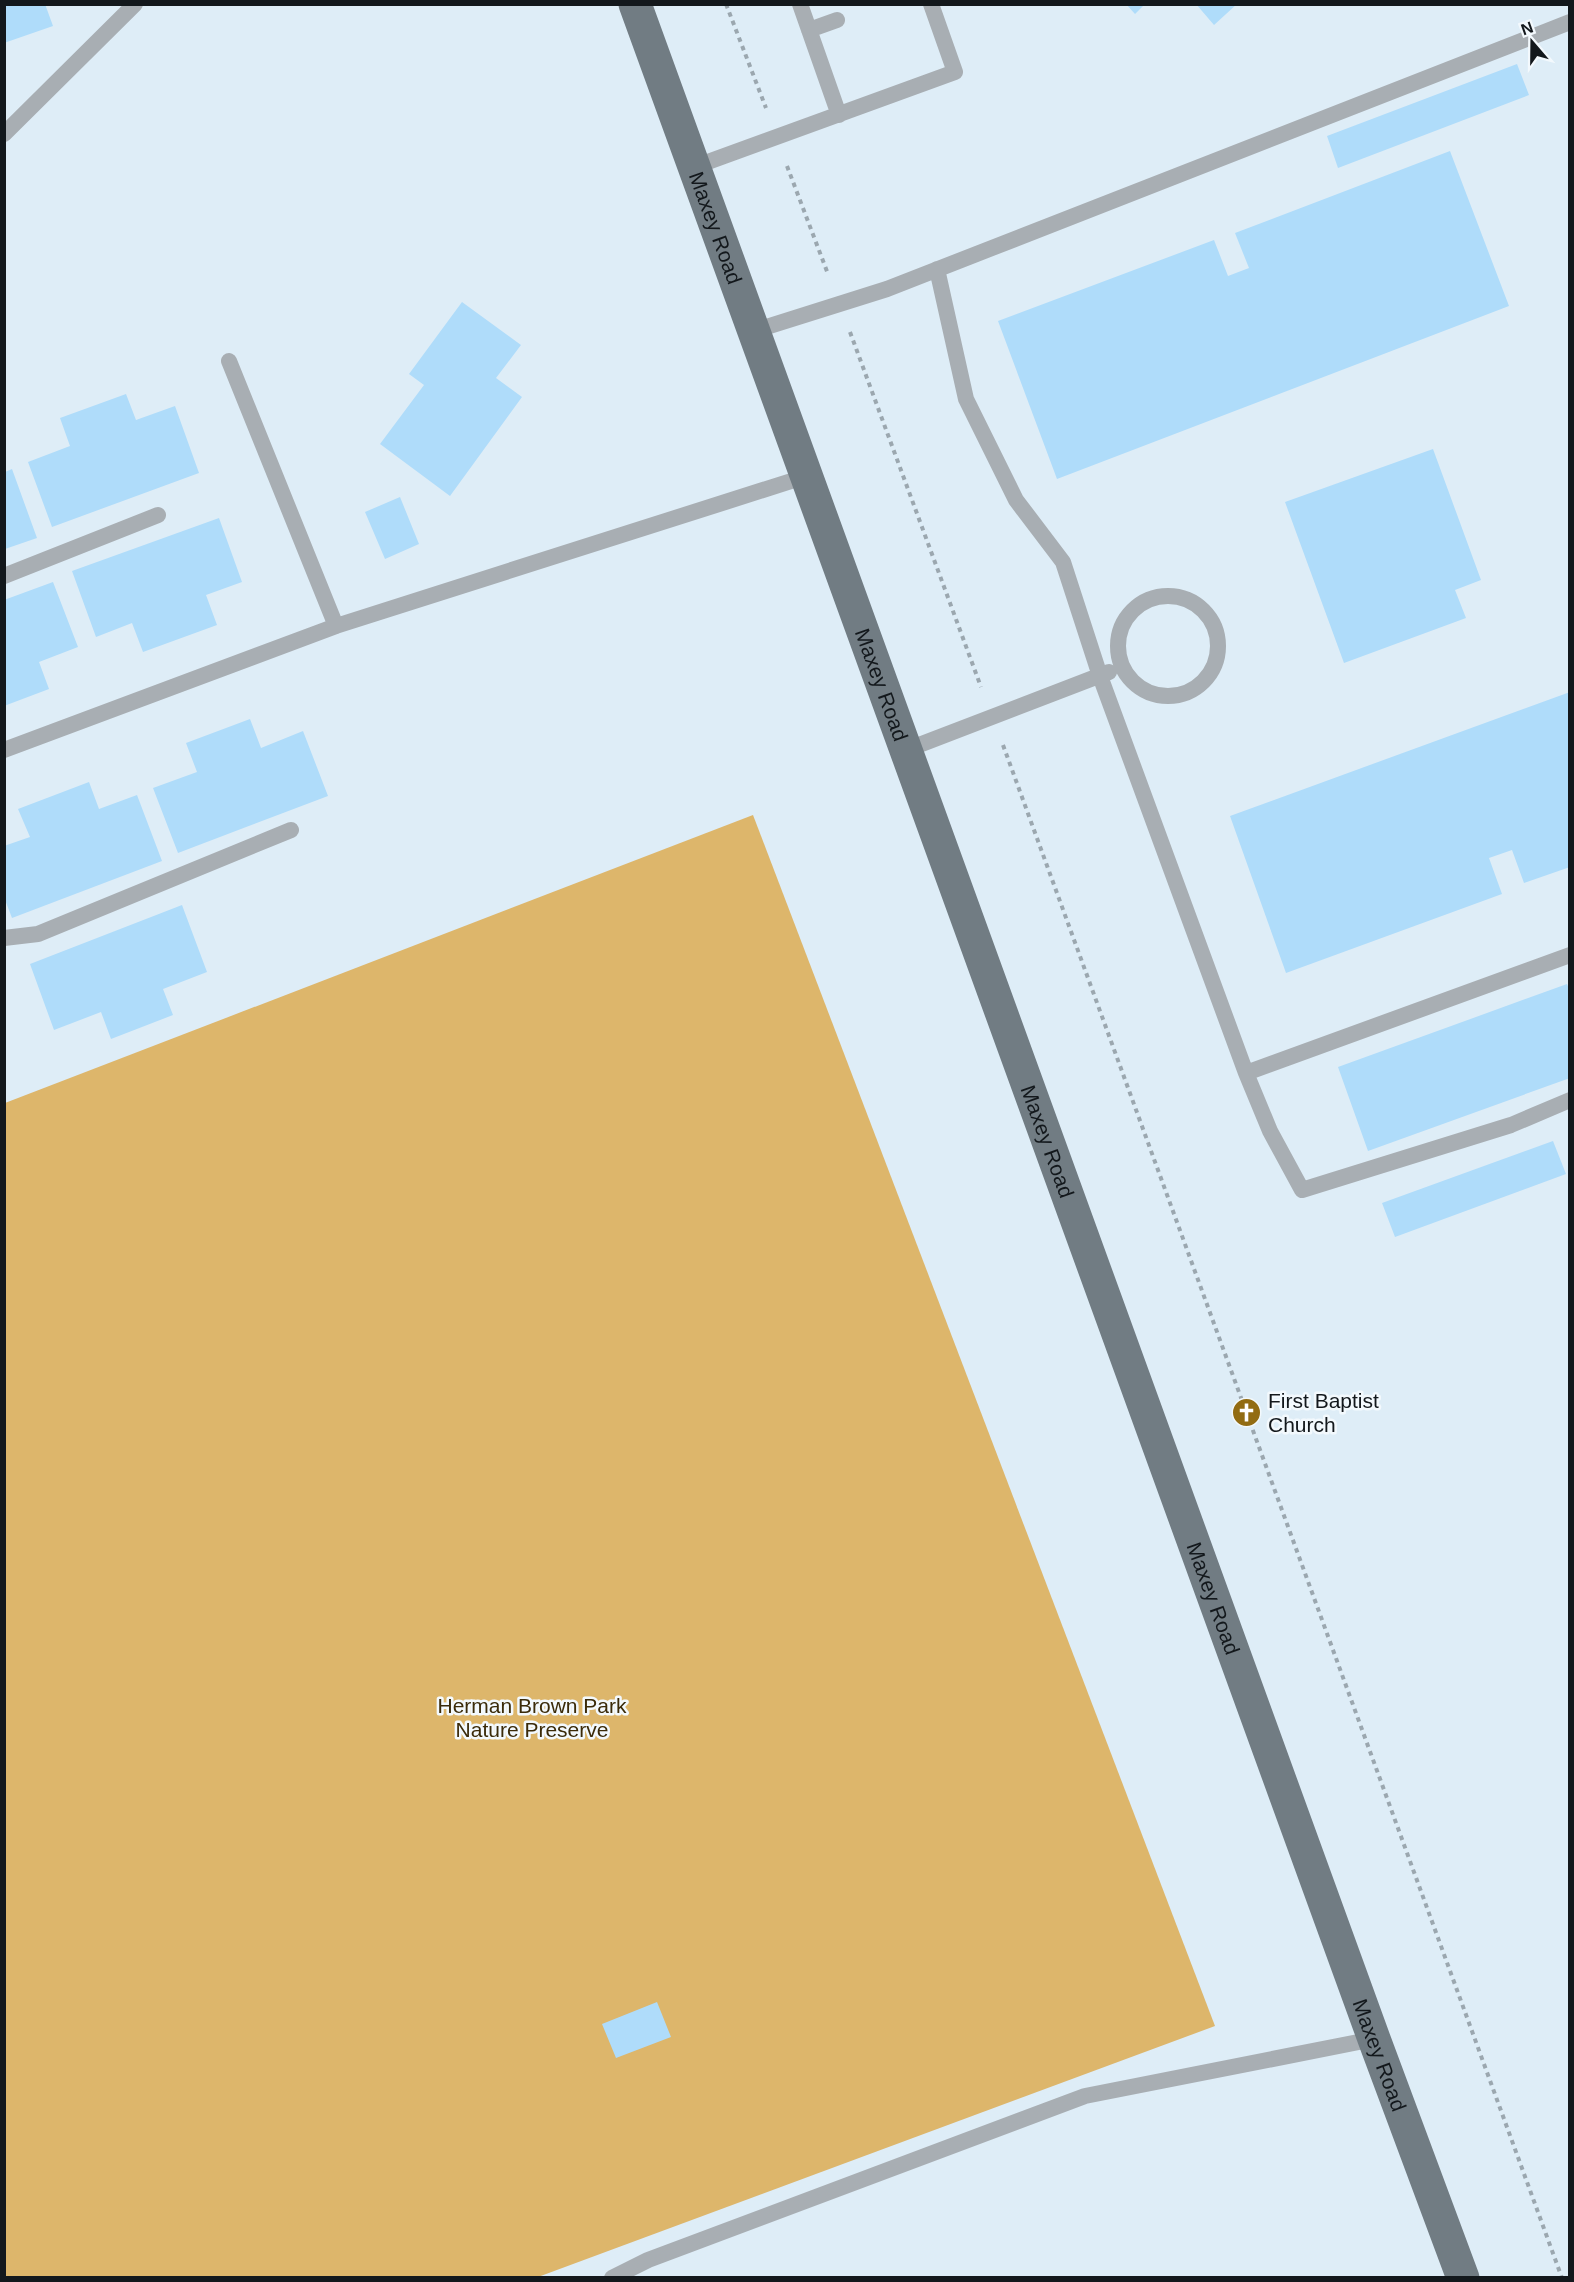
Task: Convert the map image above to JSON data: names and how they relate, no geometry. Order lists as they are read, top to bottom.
{
  "streets": {
    "main road": ["Maxey Road"]
  },
  "parks": ["Herman Brown Park Nature Preserve"],
  "places": {
    "church": ["First Baptist Church"]
  },
  "north": "top"
}
